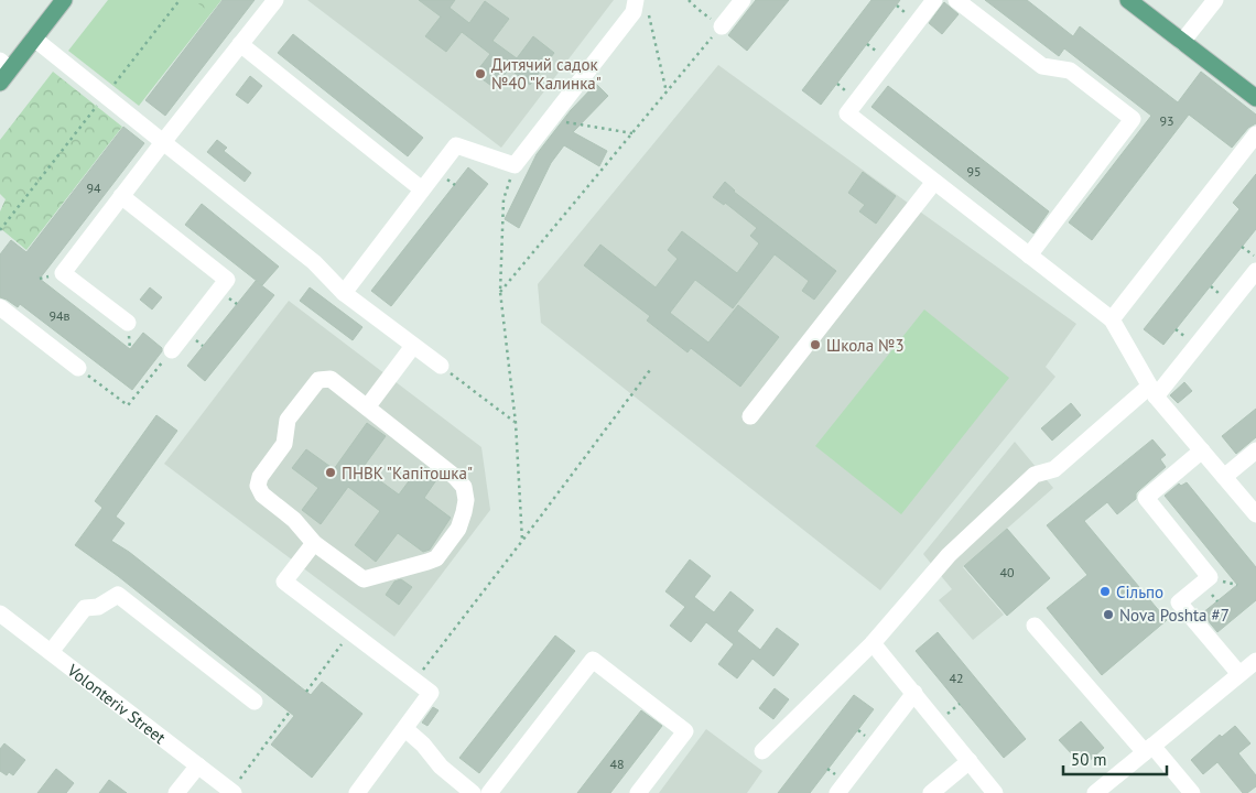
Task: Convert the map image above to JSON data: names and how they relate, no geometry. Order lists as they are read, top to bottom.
{
  "streets": {
    "street": ["Volonteriv Street"]
  },
  "places": [
    "Дитячий садок №40 \"Калинка\"",
    "Школа №3",
    "ПНВК \"Капітошка\"",
    "Сільпо",
    "Nova Poshta #7"
  ],
  "house_numbers": [
    "93",
    "95",
    "94",
    "94в",
    "40",
    "42",
    "48"
  ],
  "scale_bar": "50 m"
}
